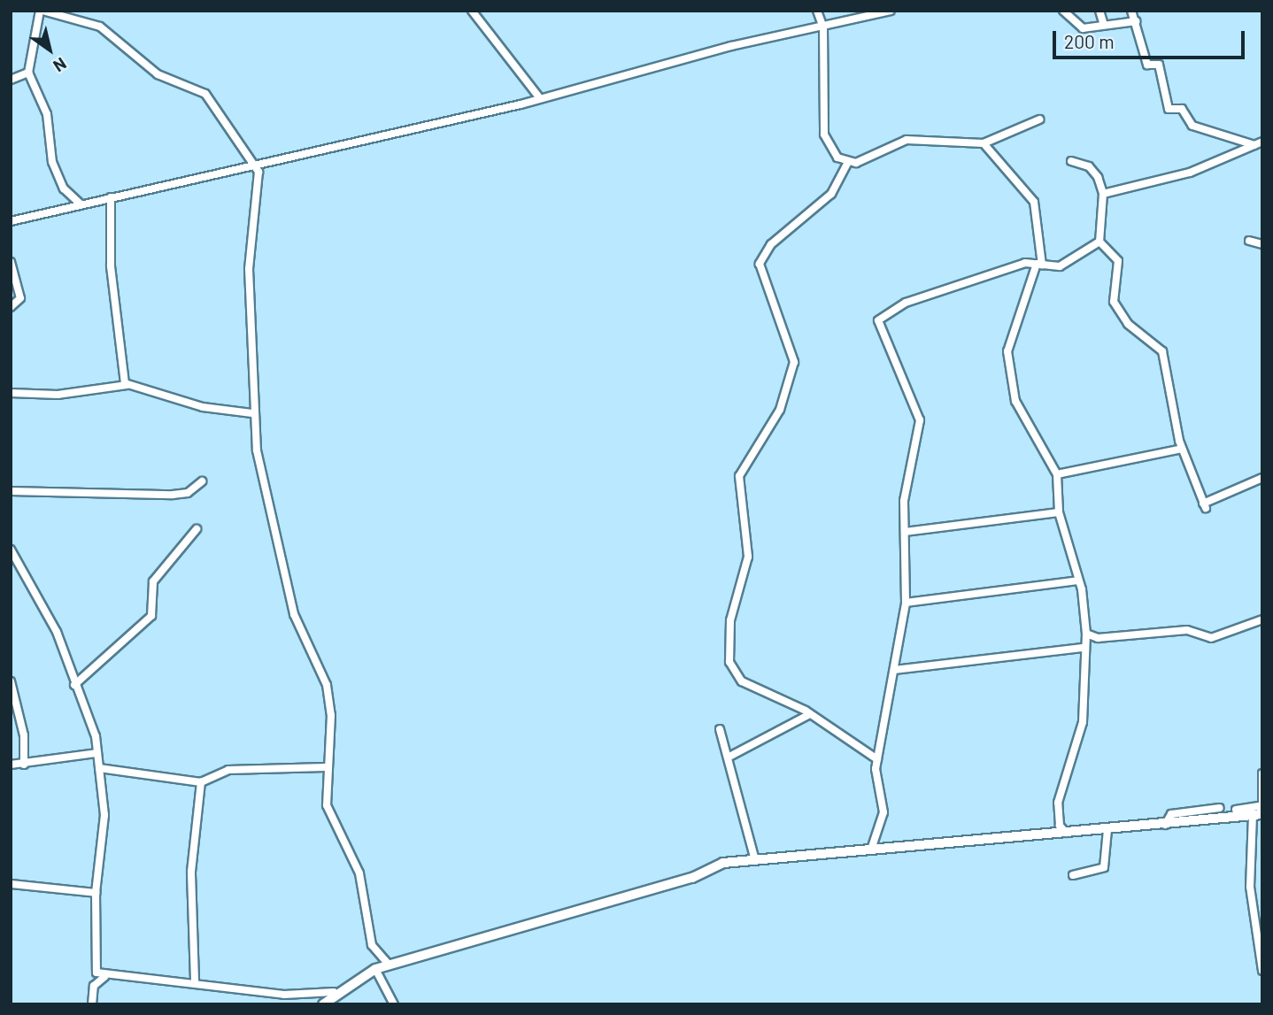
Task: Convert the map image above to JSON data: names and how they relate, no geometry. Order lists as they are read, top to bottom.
{
  "scale_bar": "200 m",
  "north": "bottom right"
}
